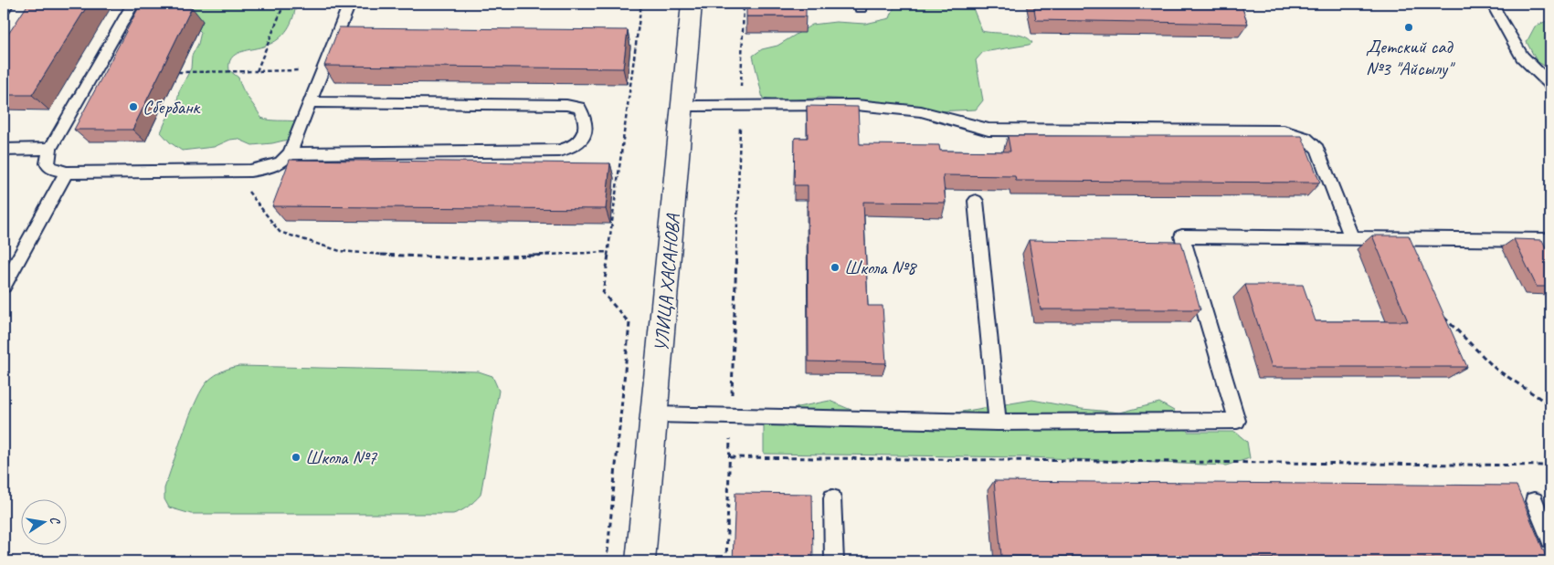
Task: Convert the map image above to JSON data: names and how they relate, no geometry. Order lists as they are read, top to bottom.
{
  "streets": {
    "street": ["УЛИЦА ХАСАНОВА"]
  },
  "places": [
    "Детский сад №3 \"Айсылу\"",
    "Сбербанк",
    "Школа №8",
    "Школа №7"
  ],
  "north": "right"
}
